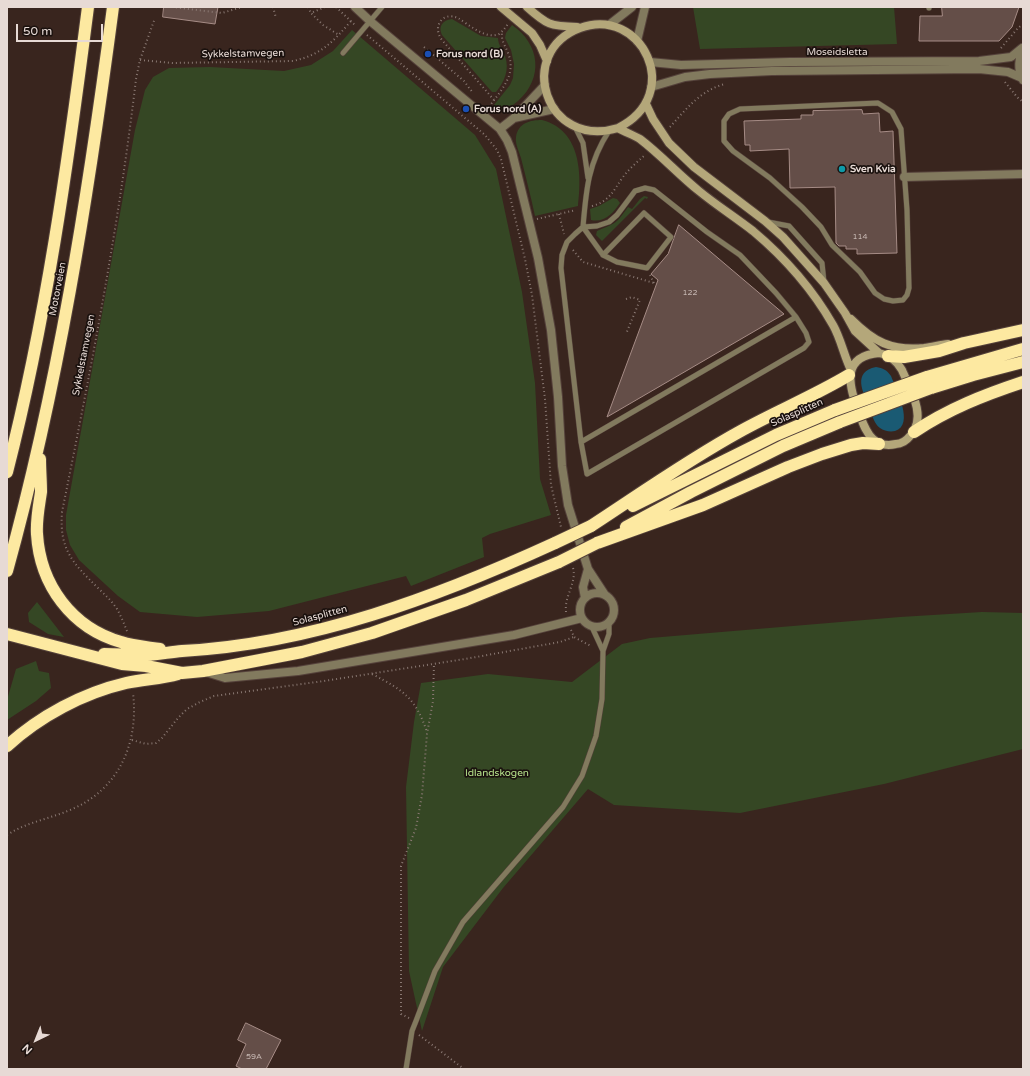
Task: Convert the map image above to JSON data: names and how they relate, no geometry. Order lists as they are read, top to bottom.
{
  "streets": {
    "highway": ["Motorveien", "Solasplitten"],
    "street": ["Moseidsletta"],
    "path": ["Sykkelstamvegen"]
  },
  "parks": ["Idlandskogen"],
  "places": ["Forus nord (B)", "Forus nord (A)", "Sven Kvia"],
  "house_numbers": ["114", "122", "59A"],
  "scale_bar": "50 m",
  "north": "bottom left"
}
